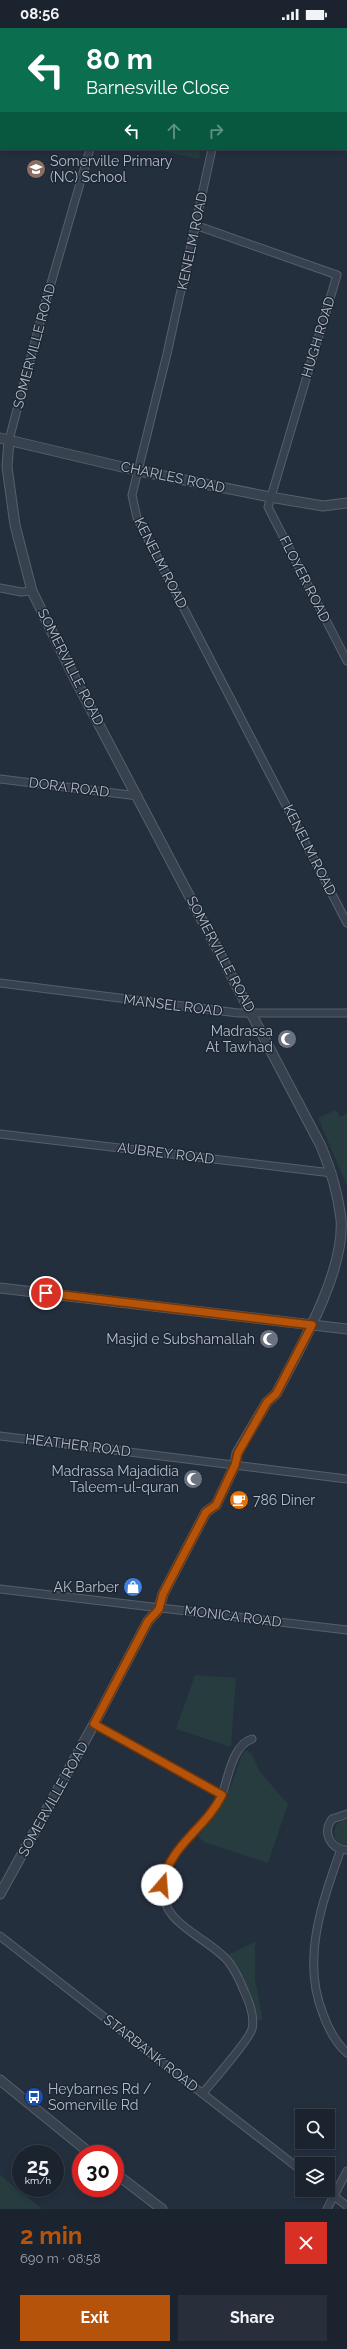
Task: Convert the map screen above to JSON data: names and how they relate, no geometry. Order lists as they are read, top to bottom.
{
  "streets": {
    "street": [
      "KENELM ROAD",
      "HUGH ROAD",
      "SOMERVILLE ROAD",
      "CHARLES ROAD",
      "FLOYER ROAD",
      "DORA ROAD",
      "MANSEL ROAD",
      "AUBREY ROAD",
      "HEATHER ROAD",
      "MONICA ROAD",
      "STARBANK ROAD"
    ]
  },
  "crossings": [
    ["KENELM ROAD", "HUGH ROAD"],
    ["KENELM ROAD", "CHARLES ROAD"],
    ["HUGH ROAD", "CHARLES ROAD"],
    ["HUGH ROAD", "FLOYER ROAD"],
    ["SOMERVILLE ROAD", "CHARLES ROAD"],
    ["SOMERVILLE ROAD", "DORA ROAD"],
    ["SOMERVILLE ROAD", "MANSEL ROAD"],
    ["SOMERVILLE ROAD", "AUBREY ROAD"],
    ["SOMERVILLE ROAD", "HEATHER ROAD"],
    ["SOMERVILLE ROAD", "MONICA ROAD"],
    ["CHARLES ROAD", "FLOYER ROAD"]
  ],
  "places": {
    "school or university": ["Somerville Primary (NC) School"],
    "mosque": ["Madrassa At Tawhad", "Masjid e Subshamallah", "Madrassa Majadidia Taleem-ul-quran"],
    "cafe": ["786 Diner"],
    "shop": ["AK Barber"],
    "bus stop": ["Heybarnes Rd / Somerville Rd"]
  },
  "page": {
    "status": "08:56",
    "turn": ["80 m", "Barnesville Close"],
    "speed": "25 km/h",
    "limit": "30",
    "heading": ["2 min", "690 m · 08:58"],
    "buttons": ["Exit", "Share"]
  }
}
